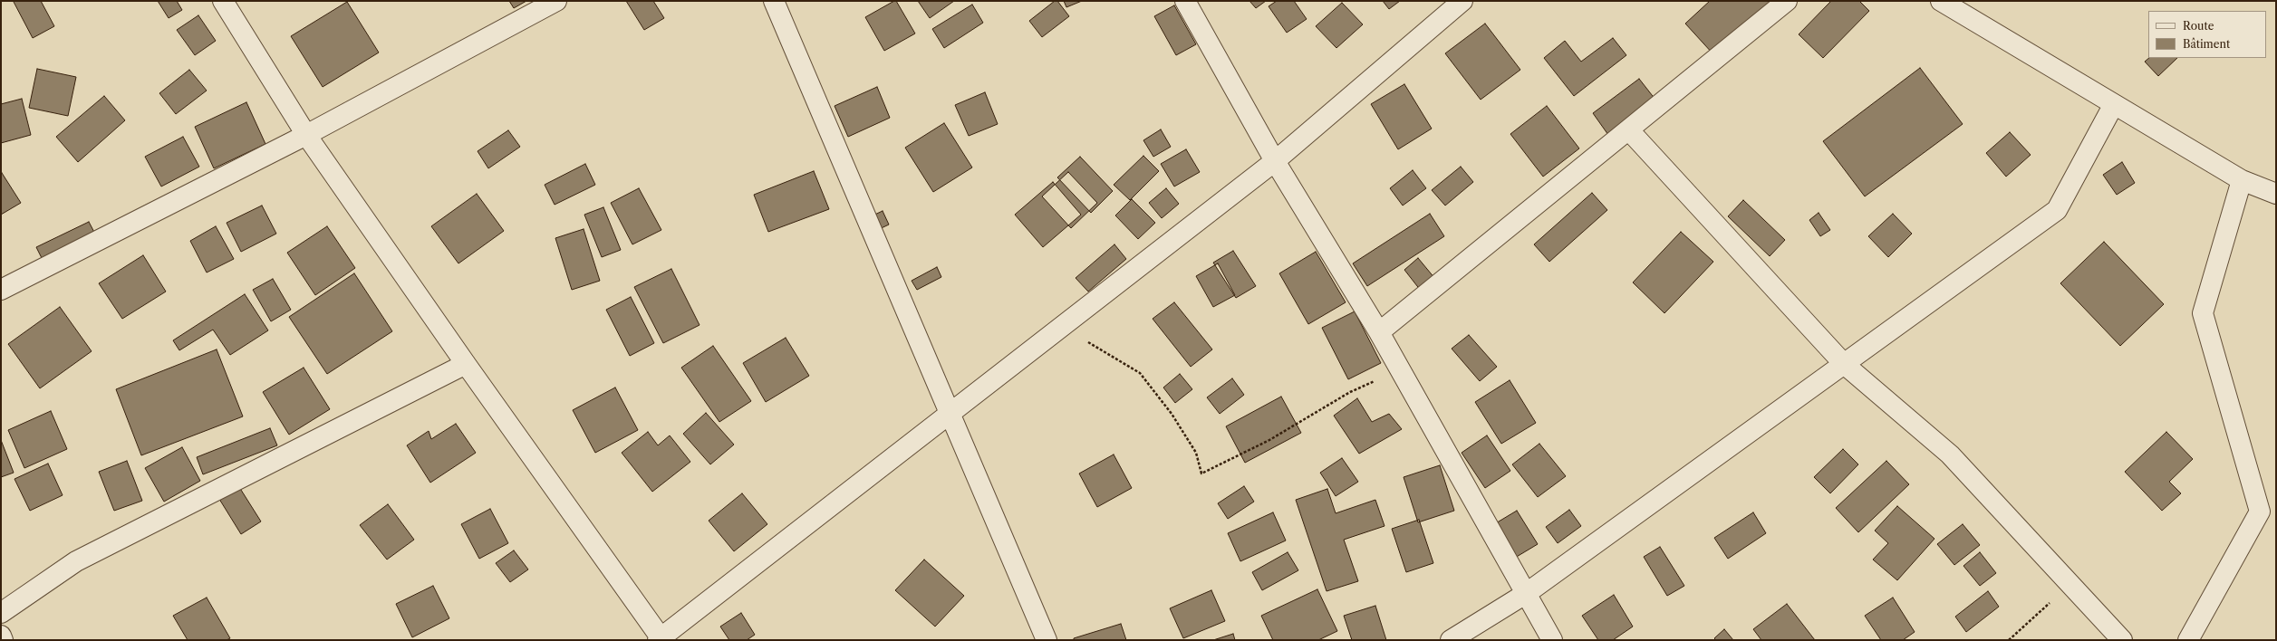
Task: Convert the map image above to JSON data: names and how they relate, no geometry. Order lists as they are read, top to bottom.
{
  "legend": ["Route", "Bâtiment"]
}
